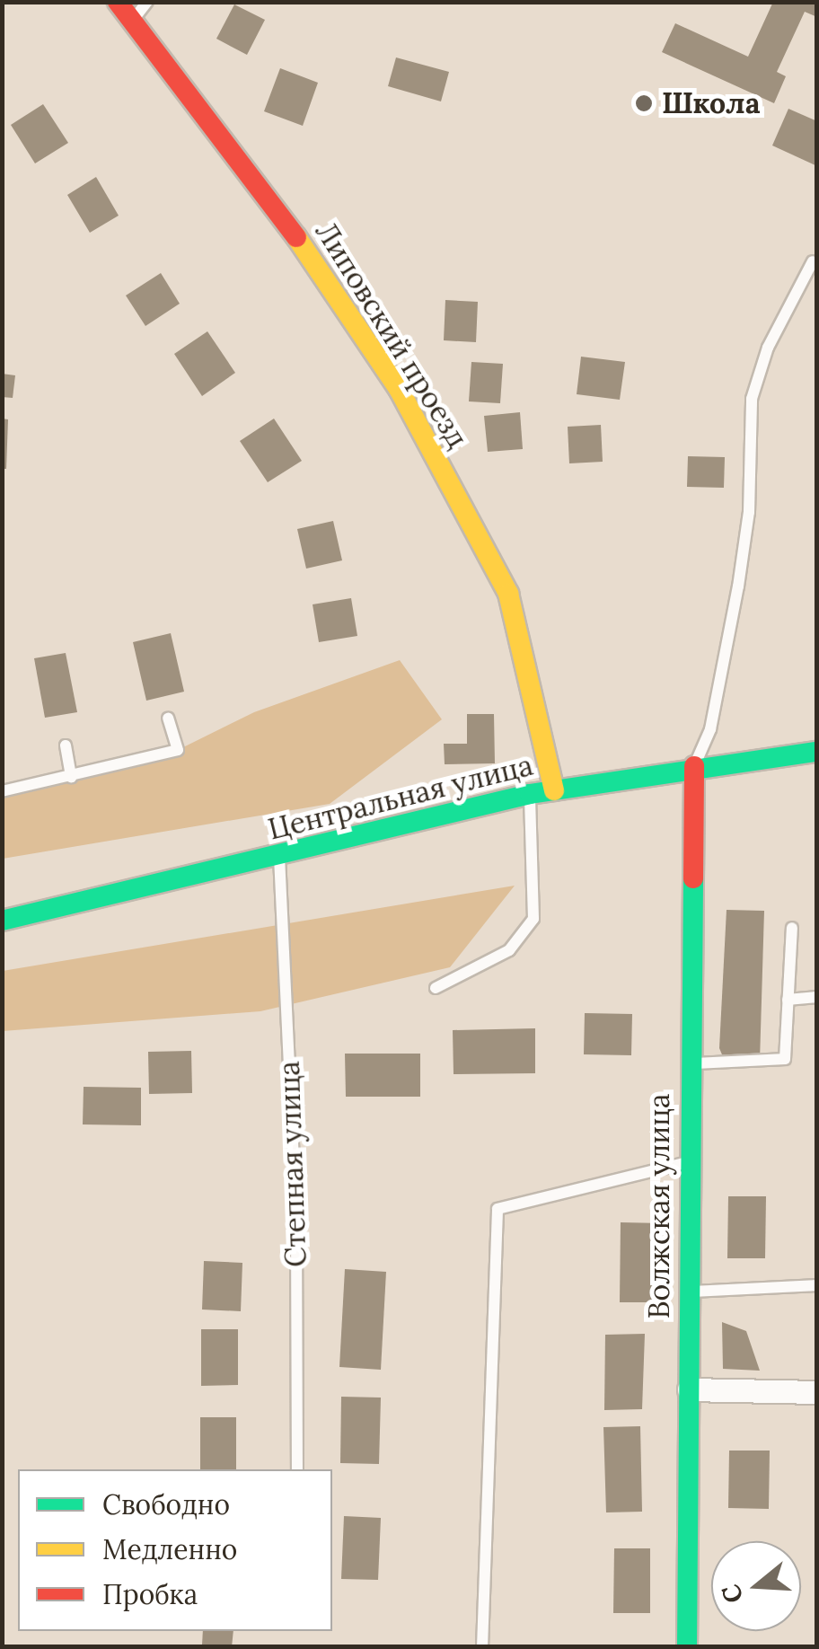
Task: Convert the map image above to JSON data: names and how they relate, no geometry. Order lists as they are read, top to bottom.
{
  "streets": {
    "street": ["Липовский проезд", "Центральная улица", "Волжская улица"],
    "lane": ["Степная улица"]
  },
  "crossings": [
    ["Липовский проезд", "Центральная улица"],
    ["Центральная улица", "Степная улица"],
    ["Центральная улица", "Волжская улица"]
  ],
  "places": ["Школа"],
  "legend": ["Свободно", "Медленно", "Пробка"],
  "north": "left"
}
